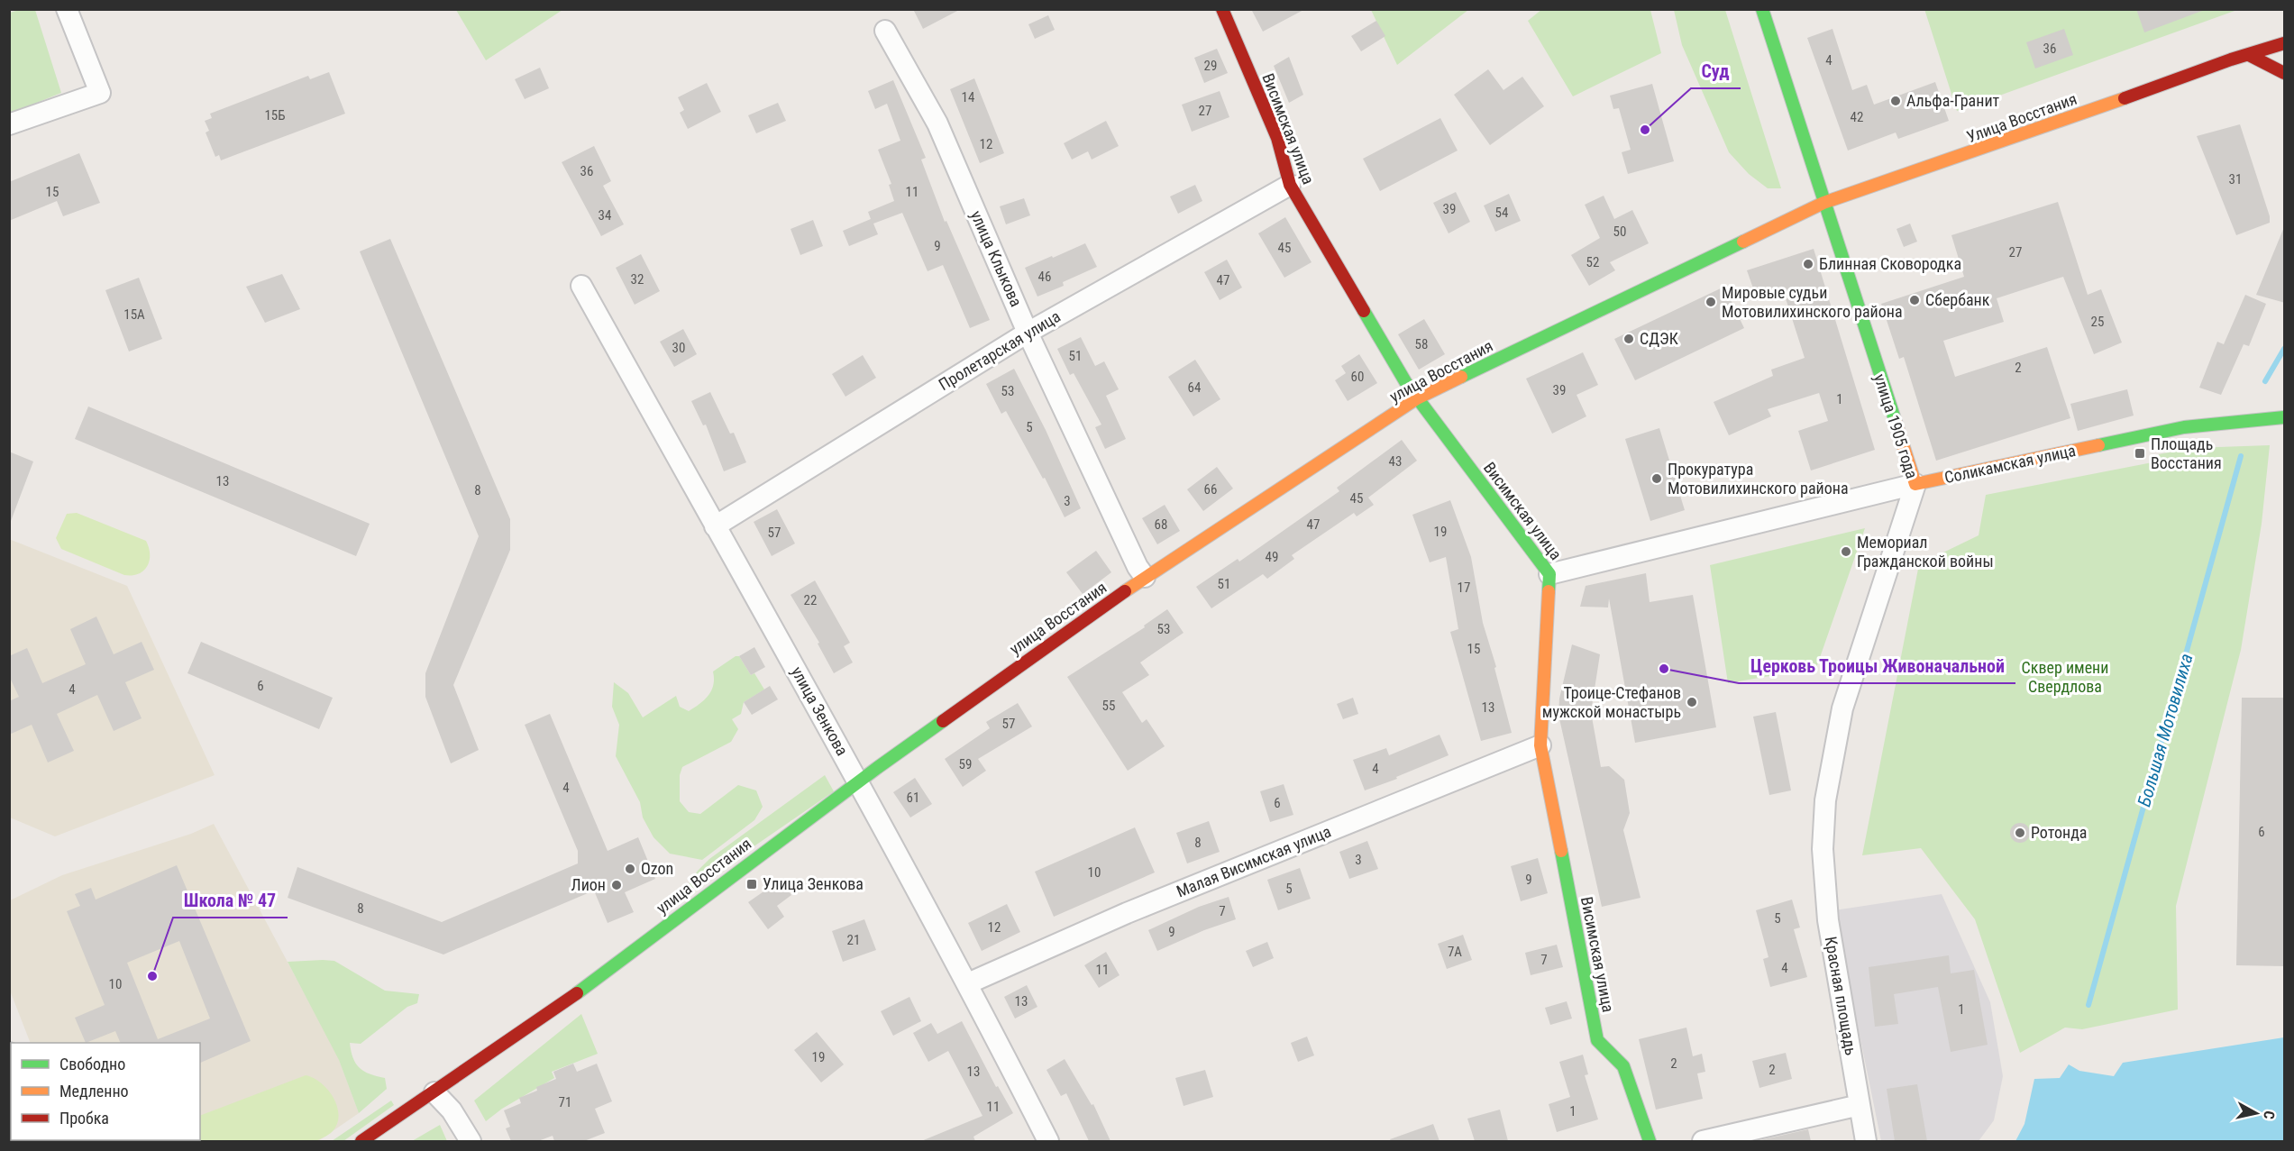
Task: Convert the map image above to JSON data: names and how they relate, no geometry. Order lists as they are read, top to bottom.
{
  "streets": {
    "street": [
      "Улица Восстания",
      "Висимская улица",
      "улица Клыкова",
      "Пролетарская улица",
      "улица Восстания",
      "улица 1905 года",
      "Соликамская улица",
      "улица Зенкова",
      "Малая Висимская улица",
      "Красная площадь"
    ]
  },
  "crossings": [
    ["Улица Восстания", "улица Восстания"],
    ["Улица Восстания", "улица 1905 года"],
    ["Висимская улица", "Пролетарская улица"],
    ["Висимская улица", "улица Восстания"],
    ["Висимская улица", "Соликамская улица"],
    ["Висимская улица", "Малая Висимская улица"],
    ["улица Клыкова", "Пролетарская улица"],
    ["улица Клыкова", "улица Восстания"],
    ["Пролетарская улица", "улица Зенкова"],
    ["улица Восстания", "улица 1905 года"],
    ["улица Восстания", "улица Зенкова"],
    ["улица 1905 года", "Соликамская улица"],
    ["улица 1905 года", "Красная площадь"],
    ["улица Зенкова", "Малая Висимская улица"]
  ],
  "water": ["Большая Мотовилиха"],
  "parks": ["Сквер имени Свердлова"],
  "places": {
    "other": [
      "Альфа-Гранит",
      "Суд",
      "Блинная Сковородка",
      "Сбербанк",
      "Мировые судьи Мотовилихинского района",
      "СДЭК",
      "Прокуратура Мотовилихинского района",
      "Мемориал Гражданской войны",
      "Церковь Троицы Живоначальной",
      "Троице-Стефанов мужской монастырь",
      "Ротонда",
      "Ozon",
      "Лион",
      "Школа № 47"
    ],
    "transit": ["Площадь Восстания", "Улица Зенкова"]
  },
  "house_numbers": [
    "36",
    "4",
    "29",
    "14",
    "27",
    "15Б",
    "42",
    "12",
    "36",
    "31",
    "15",
    "11",
    "39",
    "54",
    "34",
    "50",
    "9",
    "45",
    "27",
    "52",
    "46",
    "32",
    "47",
    "15А",
    "25",
    "58",
    "30",
    "51",
    "2",
    "60",
    "64",
    "39",
    "53",
    "1",
    "5",
    "43",
    "13",
    "66",
    "8",
    "45",
    "3",
    "68",
    "47",
    "19",
    "57",
    "49",
    "51",
    "17",
    "22",
    "53",
    "15",
    "6",
    "4",
    "55",
    "13",
    "57",
    "59",
    "4",
    "4",
    "61",
    "6",
    "6",
    "8",
    "3",
    "10",
    "9",
    "5",
    "8",
    "7",
    "5",
    "12",
    "9",
    "21",
    "7А",
    "7",
    "4",
    "11",
    "10",
    "13",
    "1",
    "19",
    "2",
    "2",
    "13",
    "71",
    "11",
    "1"
  ],
  "legend": ["Свободно", "Медленно", "Пробка"],
  "north": "right"
}
